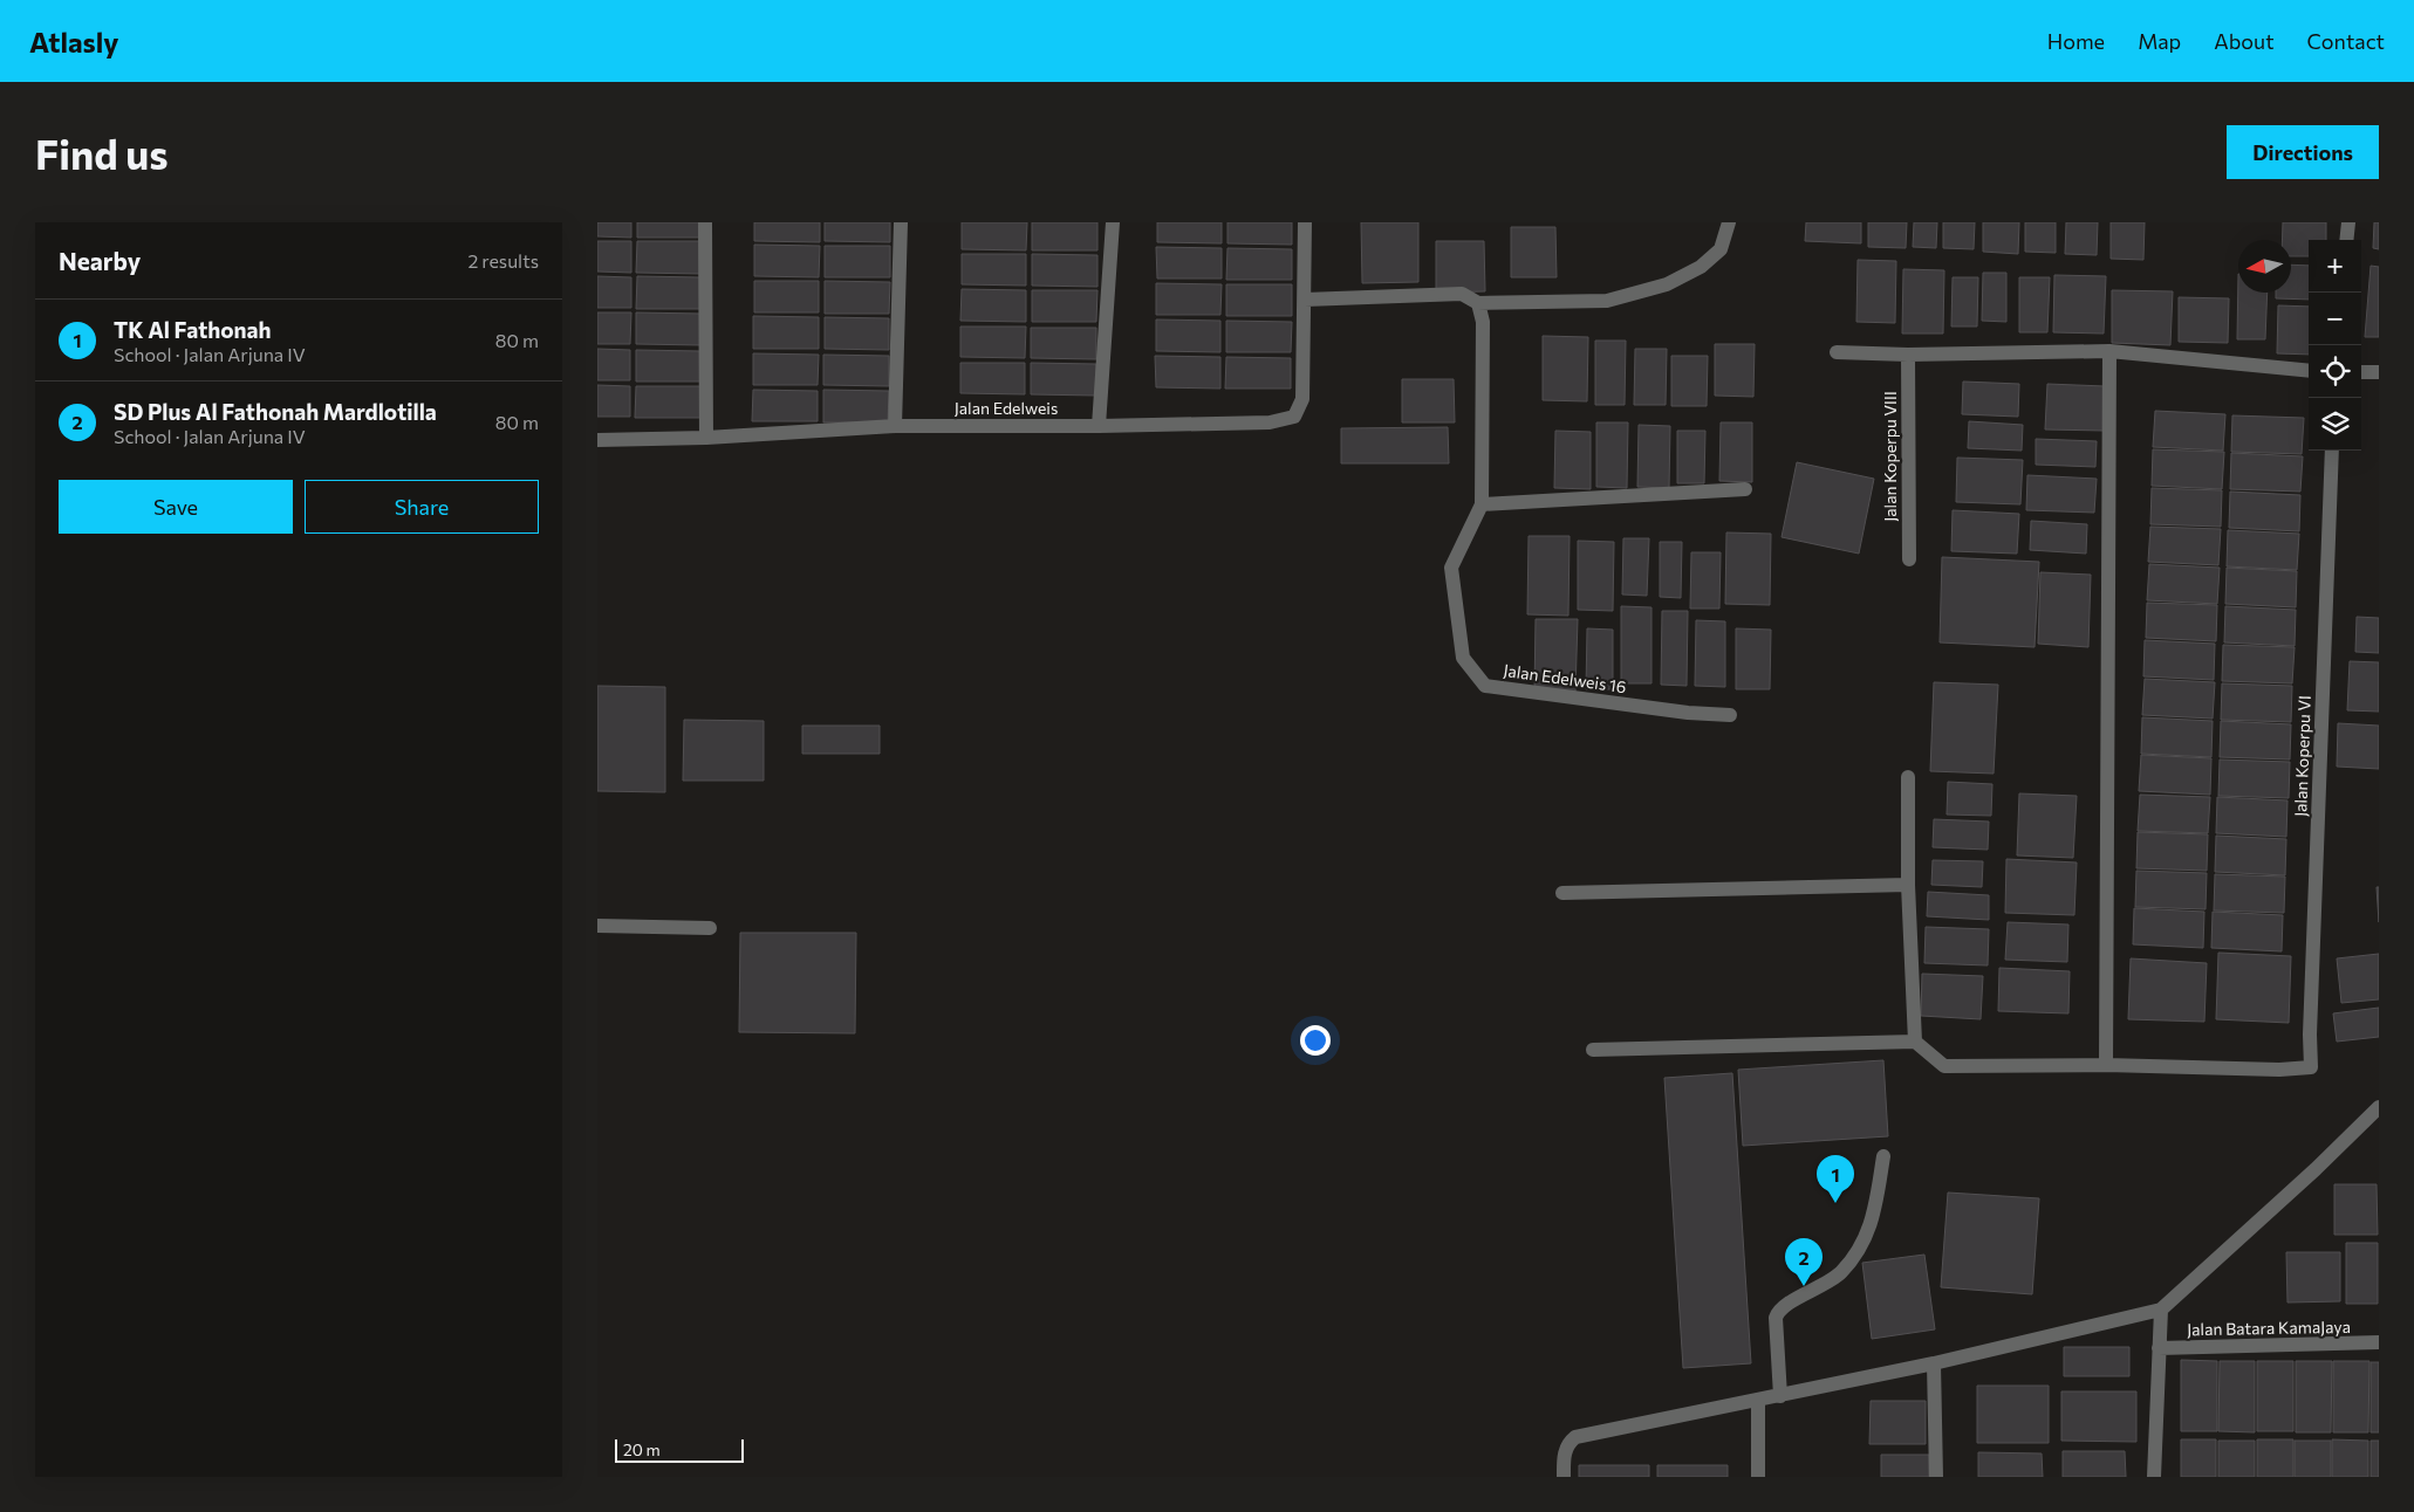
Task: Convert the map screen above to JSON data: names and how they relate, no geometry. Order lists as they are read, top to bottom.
{
  "streets": {
    "street": [
      "Jalan Edelweis",
      "Jalan Koperpu VIII",
      "Jalan Edelweis 16",
      "Jalan Koperpu VI",
      "Jalan Batara KamaJaya"
    ]
  },
  "scale_bar": "20 m",
  "north": "left",
  "page": {
    "header": "Atlasly",
    "nav": [
      "Home",
      "Map",
      "About",
      "Contact"
    ],
    "buttons": [
      "Directions",
      ["Save", "Share"]
    ],
    "title": "Find us",
    "heading": ["Nearby", "2 results"],
    "map_buttons": ["+", "−"],
    "list": [
      {
        "mark": "1",
        "name": "TK Al Fathonah",
        "note": "School · Jalan Arjuna IV",
        "value": "80 m"
      },
      {
        "mark": "2",
        "name": "SD Plus Al Fathonah Mardlotilla",
        "note": "School · Jalan Arjuna IV",
        "value": "80 m"
      }
    ],
    "pins": ["1", "2"],
    "scale": "20 m"
  }
}
